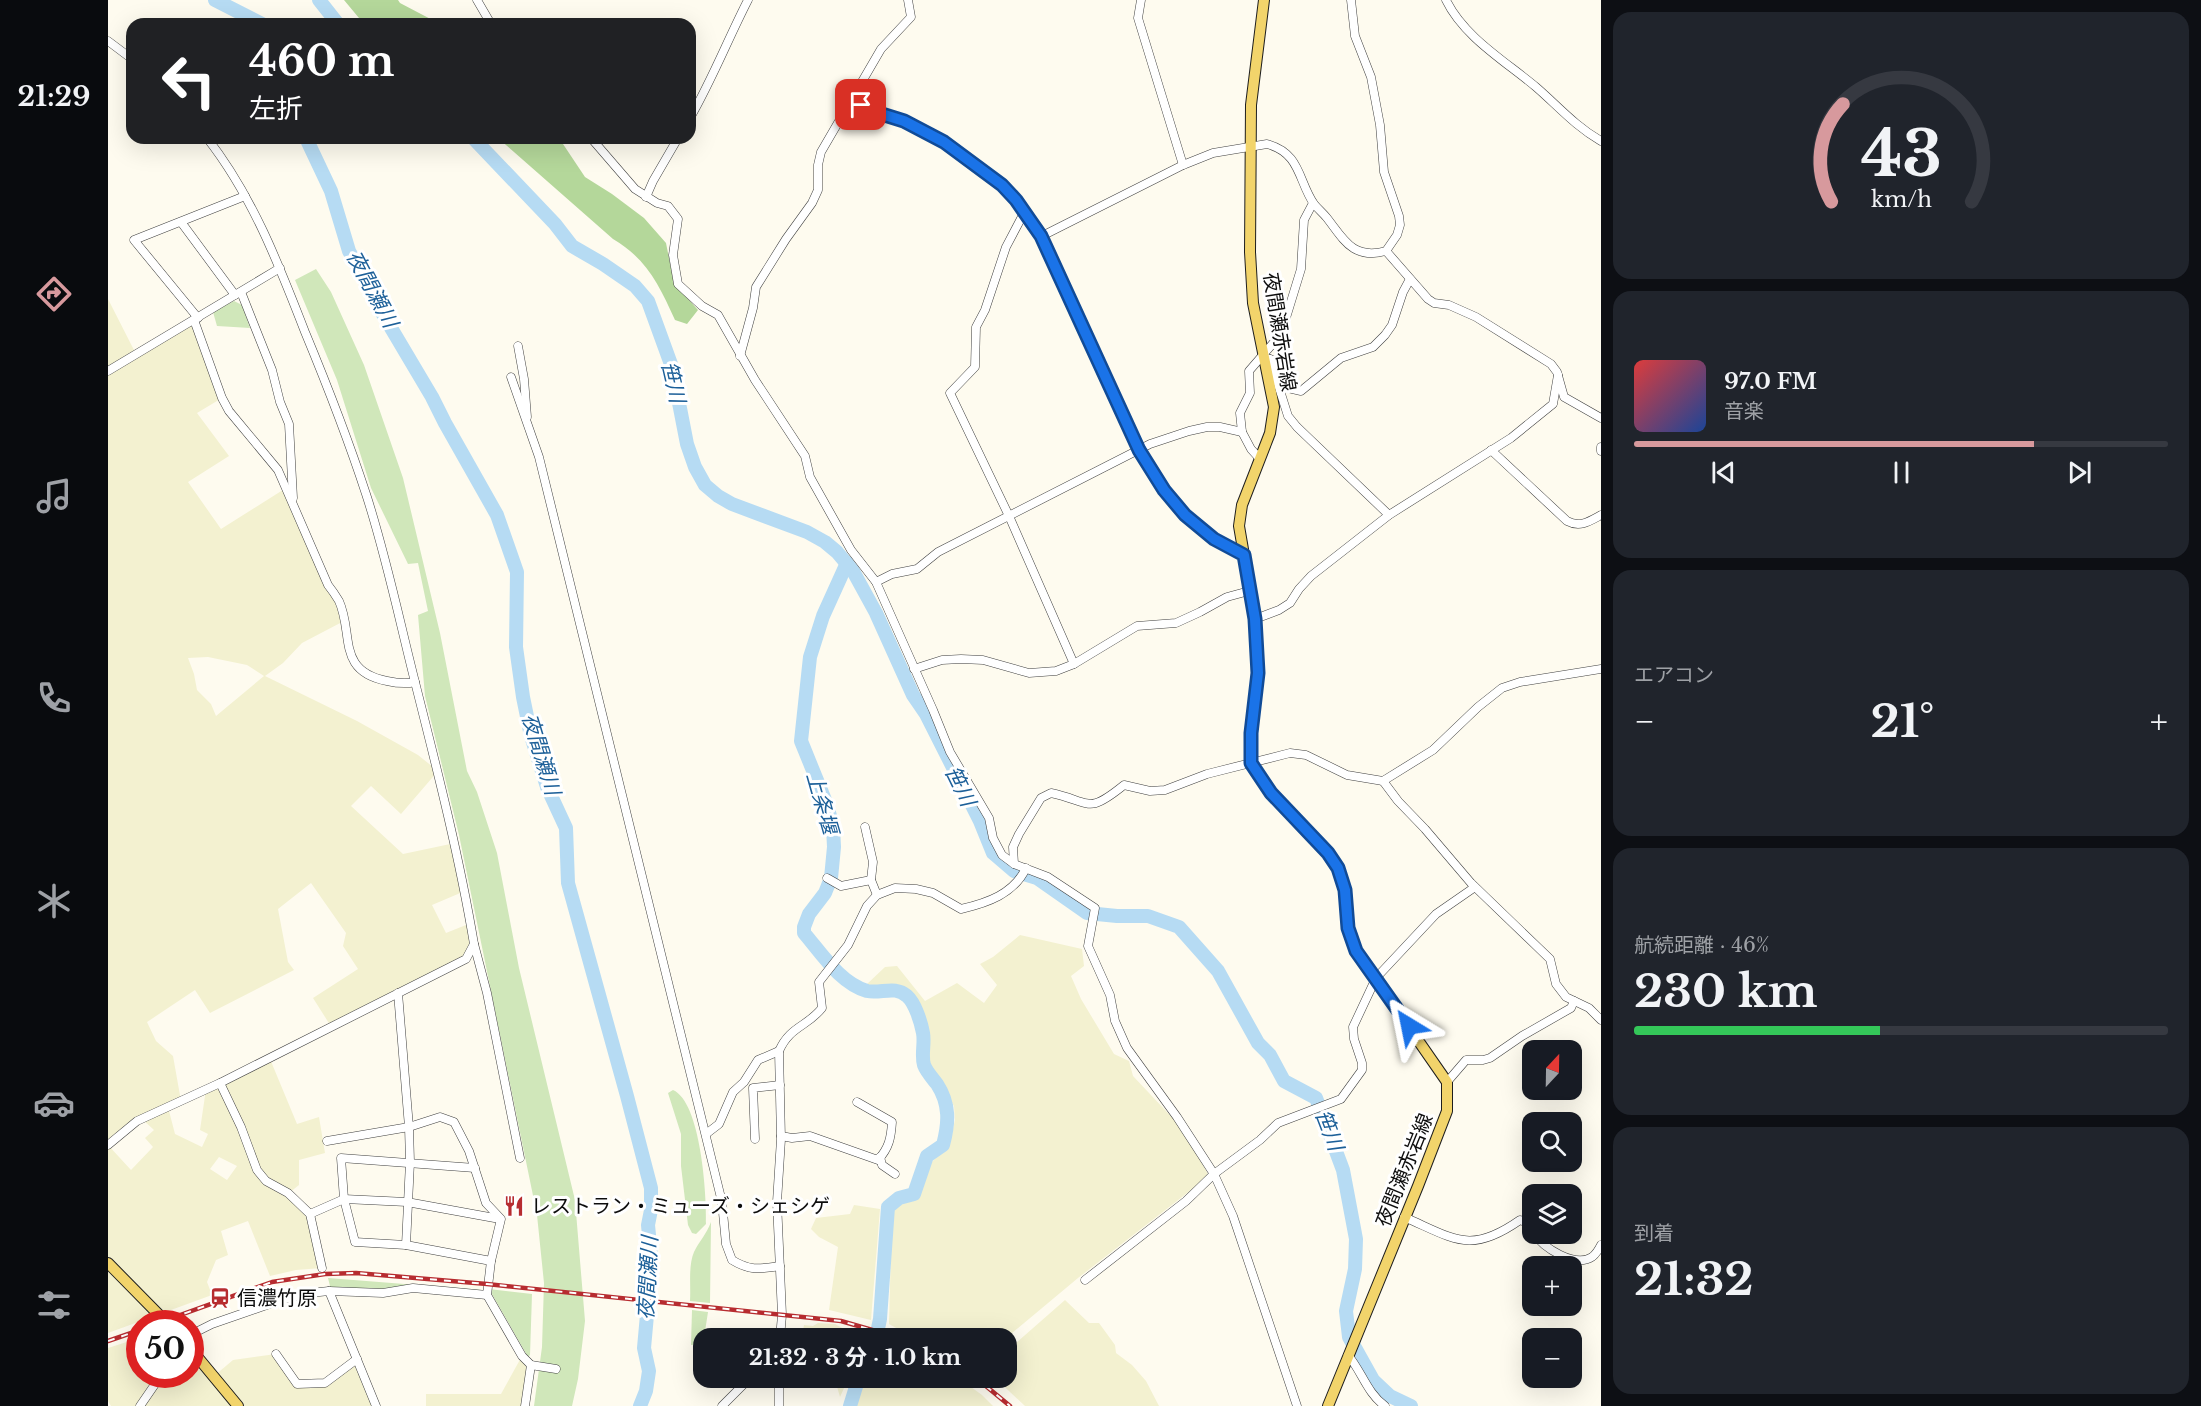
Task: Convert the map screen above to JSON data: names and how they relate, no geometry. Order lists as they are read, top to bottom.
{
  "streets": {
    "main road": ["夜間瀬赤岩線"]
  },
  "water": ["夜間瀬川", "笹川", "上条堰"],
  "places": {
    "restaurant": ["レストラン・ミューズ・シェシゲ"],
    "station": ["信濃竹原"]
  },
  "north": "top",
  "page": {
    "tabs": "21:29",
    "turn": ["460 m", "左折"],
    "song": ["97.0 FM", "音楽"],
    "tile": [
      "エアコン",
      ["航続距離 · 46%", "230 km"],
      ["到着", "21:32"]
    ],
    "heat": ["−", "21°", "+"],
    "map_buttons": ["+", "−"],
    "limit": "50",
    "trip": "21:32 · 3 分 · 1.0 km",
    "gauge": ["43", "km/h"]
  }
}
